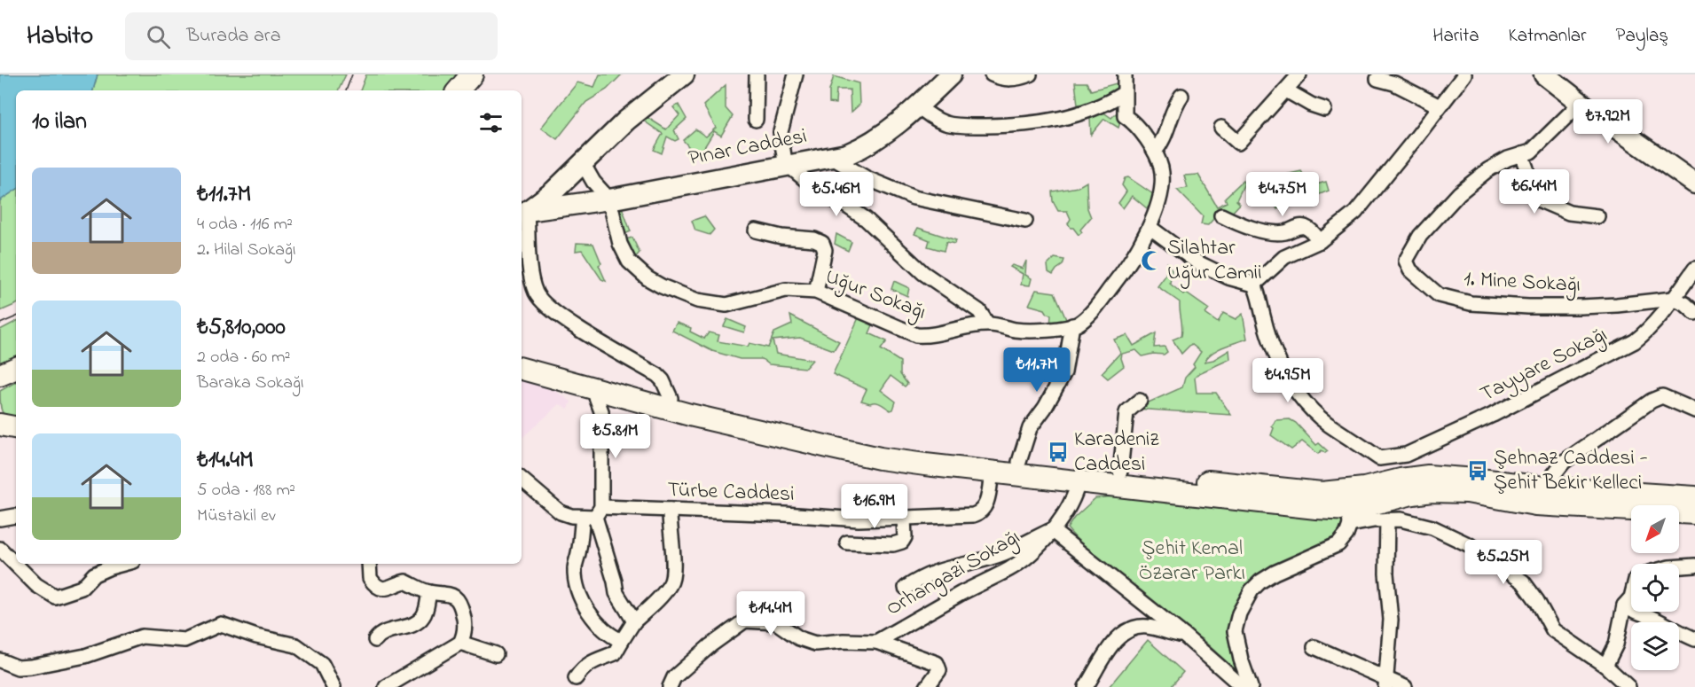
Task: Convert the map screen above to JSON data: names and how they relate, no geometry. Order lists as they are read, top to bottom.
{
  "streets": {
    "main road": ["Pınar Caddesi"],
    "street": [
      "1. Mine Sokağı",
      "Uğur Sokağı",
      "Tayyare Sokağı",
      "Türbe Caddesi",
      "Orhangazi Sokağı"
    ]
  },
  "crossings": [
    ["Pınar Caddesi", "Uğur Sokağı"],
    ["1. Mine Sokağı", "Tayyare Sokağı"]
  ],
  "parks": ["Şehit Kemal Özarar Parkı"],
  "places": {
    "mosque": ["Silahtar Uğur Camii"],
    "bus stop": ["Karadeniz Caddesi", "Şehnaz Caddesi - Şehit Bekir Kelleci"]
  },
  "north": "bottom left",
  "page": {
    "header": "Habito",
    "search": "Burada ara",
    "nav": ["Harita", "Katmanlar", "Paylaş"],
    "heading": "10 ilan",
    "price": [
      "₺7.92M",
      "₺6.44M",
      "₺5.46M",
      "₺4.75M",
      "₺11.7M",
      "₺4.95M",
      "₺5.81M",
      "₺16.9M",
      "₺5.25M",
      "₺14.4M"
    ],
    "list": [
      {
        "name": "₺11.7M",
        "note": "4 oda · 116 m² · 2. Hilal Sokağı"
      },
      {
        "name": "₺5,810,000",
        "note": "2 oda · 60 m² · Baraka Sokağı"
      },
      {
        "name": "₺14.4M",
        "note": "5 oda · 188 m² · Müstakil ev"
      }
    ]
  }
}
